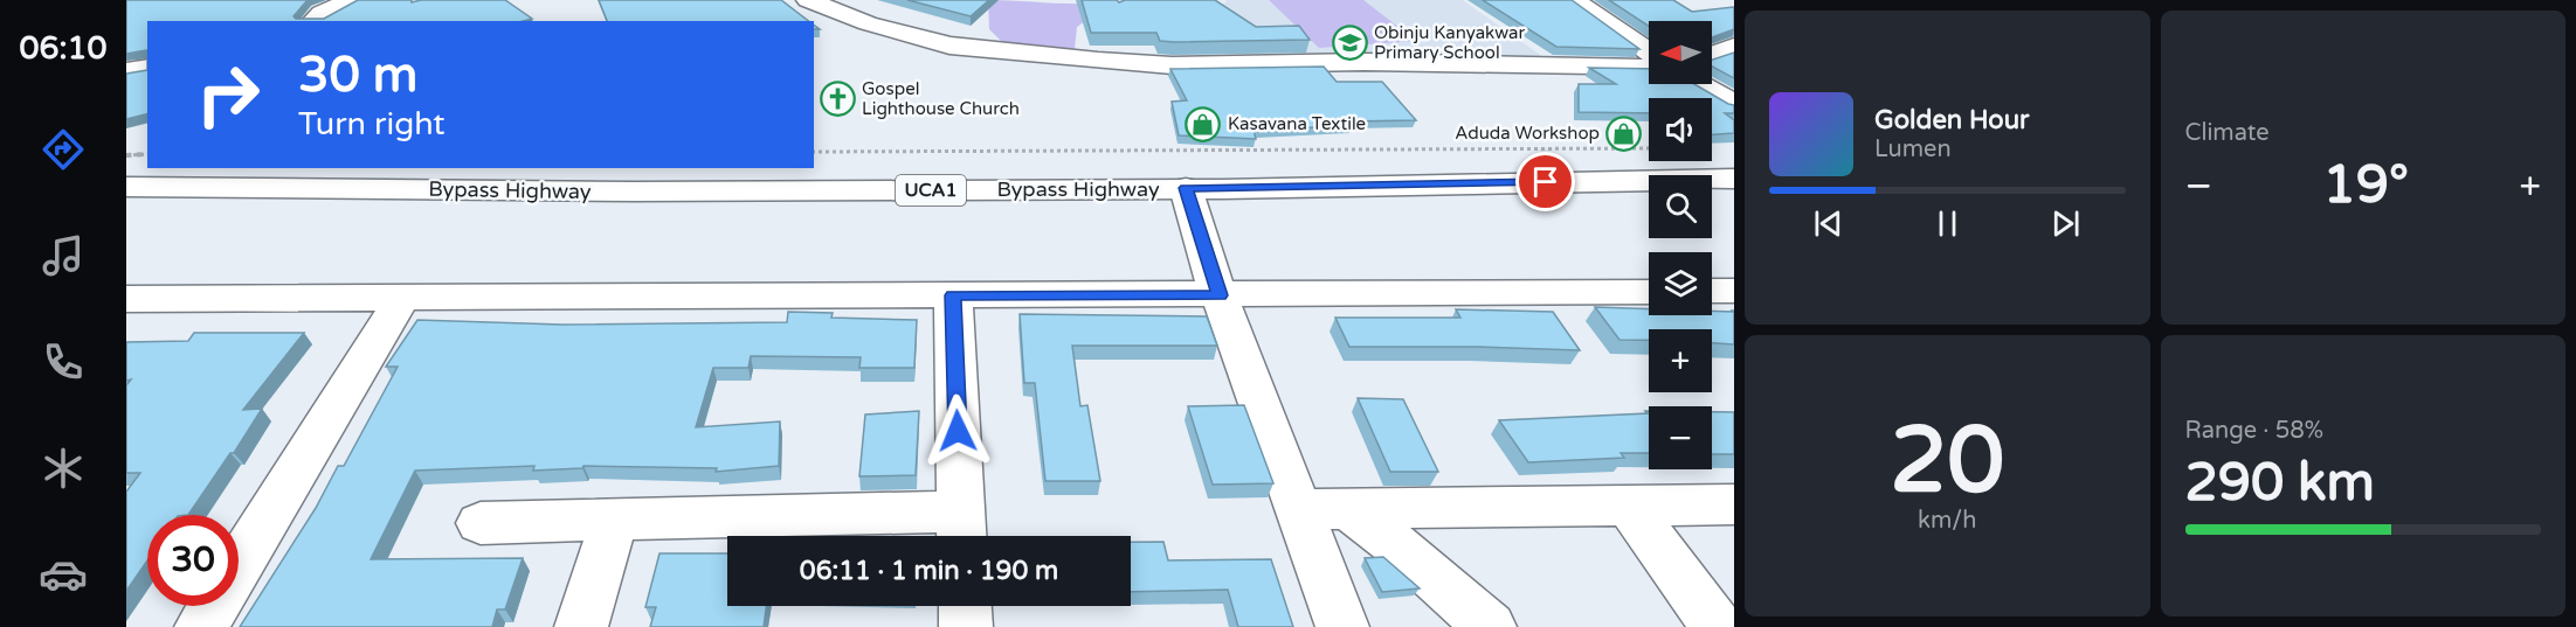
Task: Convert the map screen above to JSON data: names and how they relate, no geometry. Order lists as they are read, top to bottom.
{
  "streets": {
    "street": ["Bypass Highway", "UCA1"]
  },
  "places": {
    "school or university": ["Obinju Kanyakwar Primary School"],
    "church": ["Gospel Lighthouse Church"],
    "shop": ["Kasavana Textile", "Aduda Workshop"]
  },
  "north": "left",
  "page": {
    "tabs": "06:10",
    "tile": [
      "Climate",
      ["20", "km/h"],
      ["Range · 58%", "290 km"]
    ],
    "map_buttons": ["+", "−"],
    "turn": ["30 m", "Turn right"],
    "song": ["Golden Hour", "Lumen"],
    "heat": ["−", "19°", "+"],
    "limit": "30",
    "trip": "06:11 · 1 min · 190 m"
  }
}
